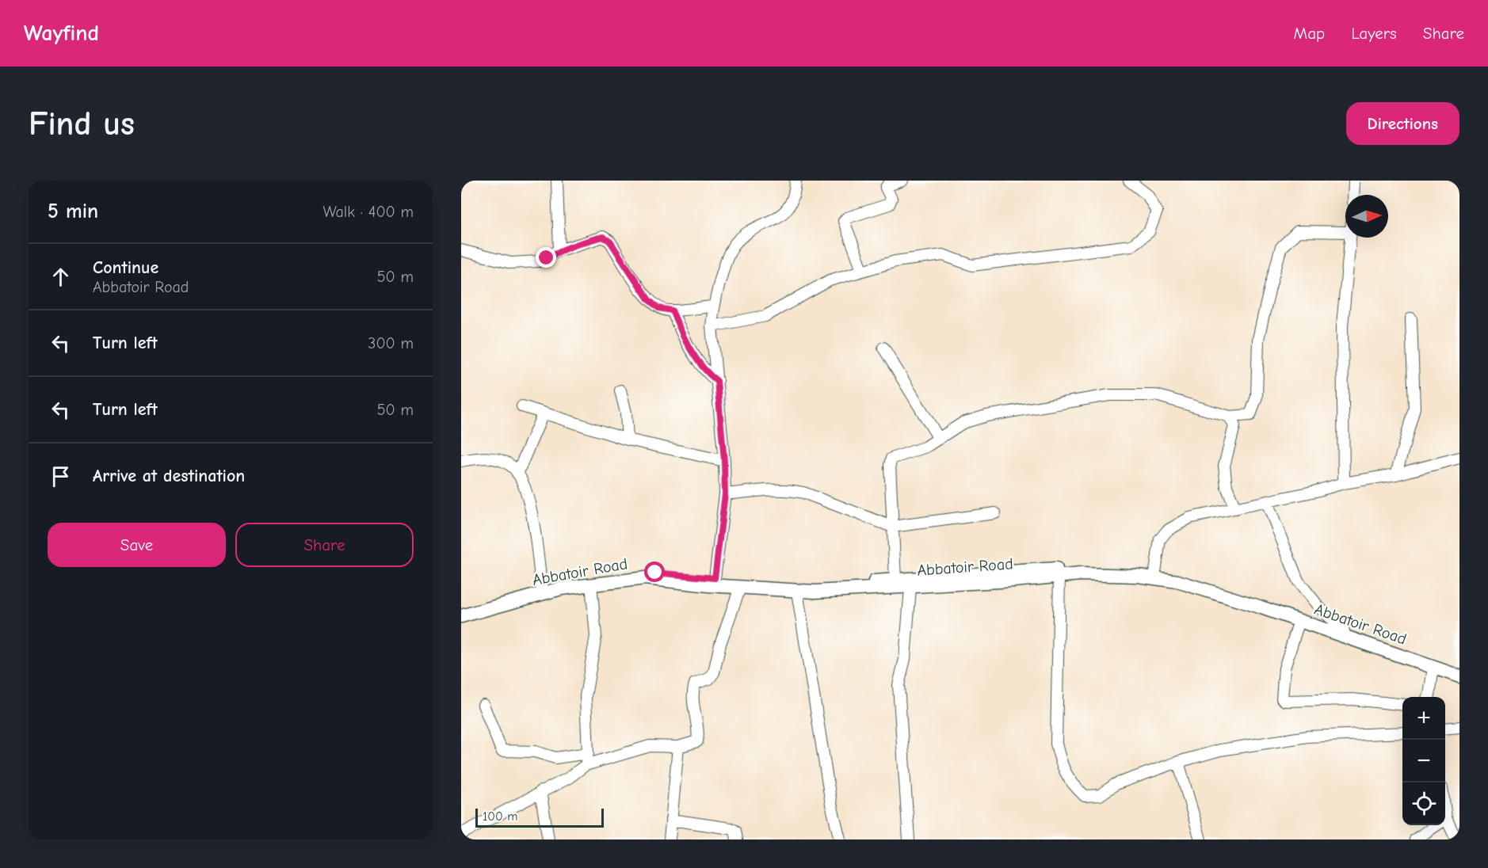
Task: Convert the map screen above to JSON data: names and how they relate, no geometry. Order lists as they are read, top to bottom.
{
  "streets": {
    "street": ["Abbatoir Road"]
  },
  "scale_bar": "100 m",
  "north": "right",
  "page": {
    "header": "Wayfind",
    "nav": ["Map", "Layers", "Share"],
    "buttons": [
      "Directions",
      ["Save", "Share"]
    ],
    "title": "Find us",
    "heading": ["5 min", "Walk · 400 m"],
    "list": [
      ["Continue", "Abbatoir Road", "50 m"],
      ["Turn left", "300 m"],
      ["Turn left", "50 m"],
      "Arrive at destination"
    ],
    "map_buttons": ["+", "−"],
    "scale": "100 m"
  }
}
